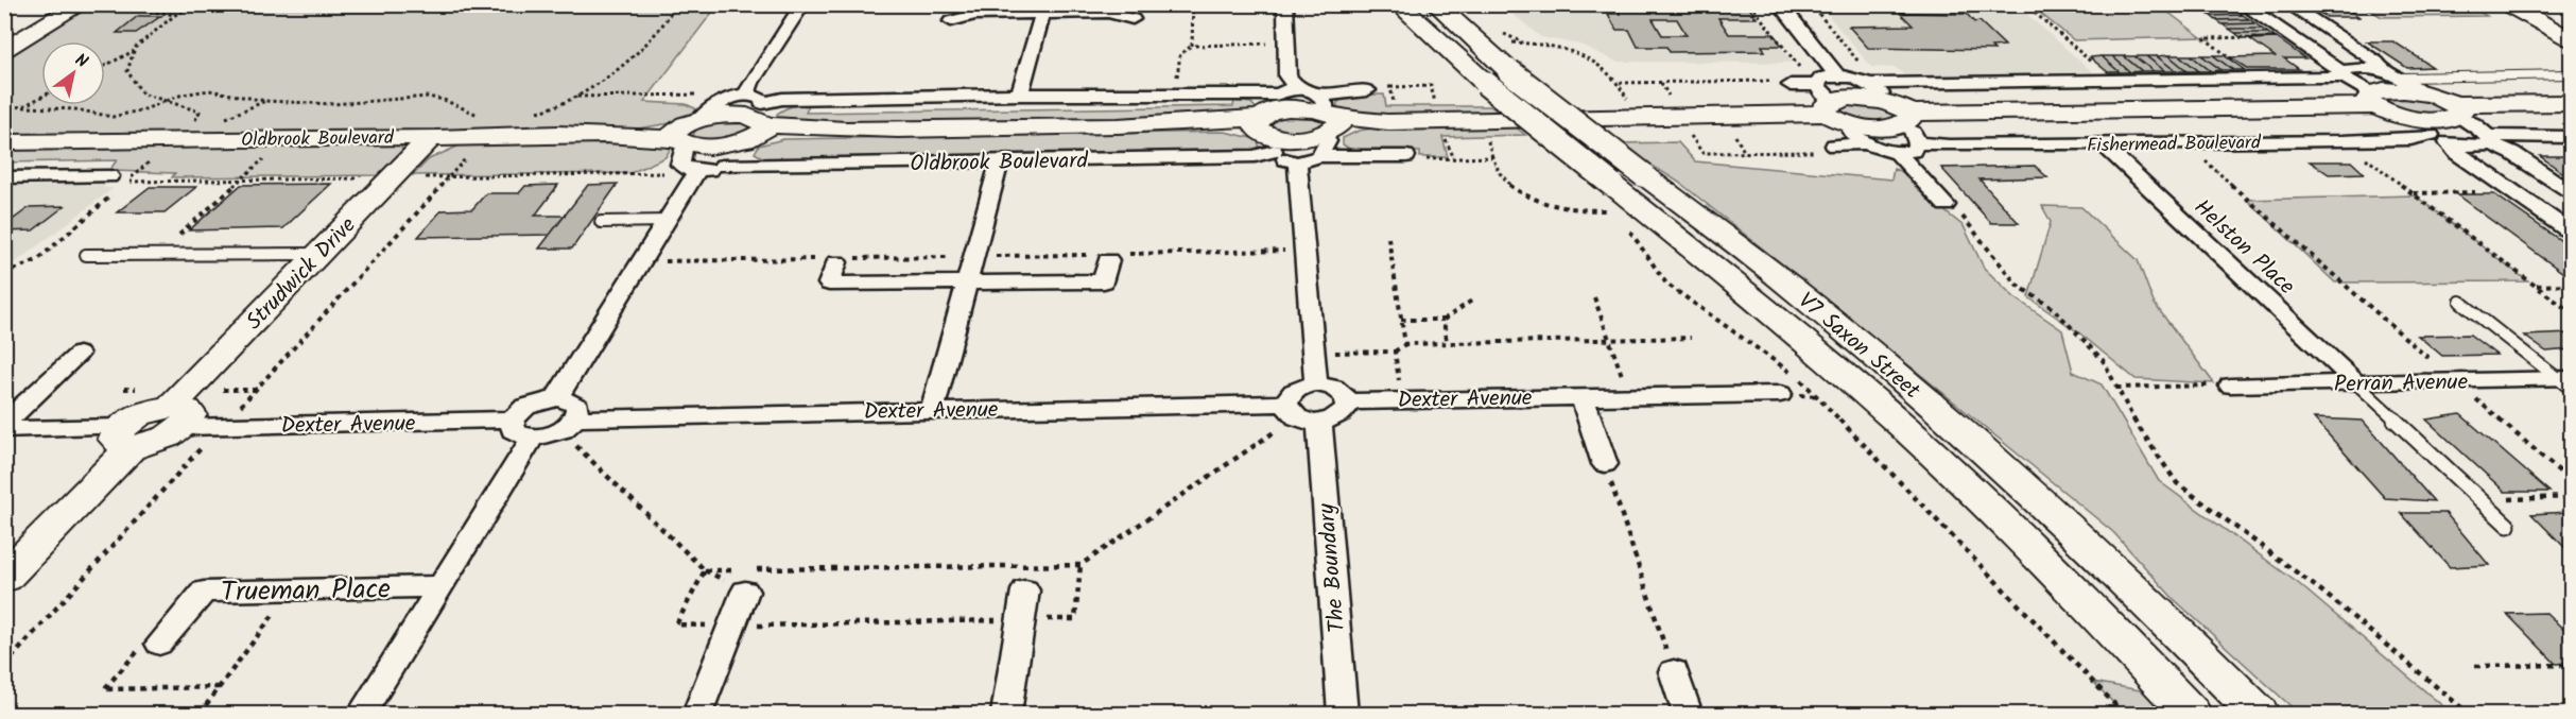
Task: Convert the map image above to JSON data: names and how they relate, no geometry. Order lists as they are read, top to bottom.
{
  "streets": {
    "street": [
      "Oldbrook Boulevard",
      "Fishermead Boulevard",
      "Helston Place",
      "Strudwick Drive",
      "V7 Saxon Street",
      "Perran Avenue",
      "Dexter Avenue",
      "The Boundary",
      "Trueman Place"
    ]
  },
  "crossings": [
    ["Oldbrook Boulevard", "Fishermead Boulevard"],
    ["Oldbrook Boulevard", "Strudwick Drive"],
    ["Fishermead Boulevard", "Helston Place"],
    ["Helston Place", "Perran Avenue"],
    ["Strudwick Drive", "Dexter Avenue"],
    ["Dexter Avenue", "The Boundary"],
    ["Dexter Avenue", "Trueman Place"]
  ],
  "north": "top right"
}
